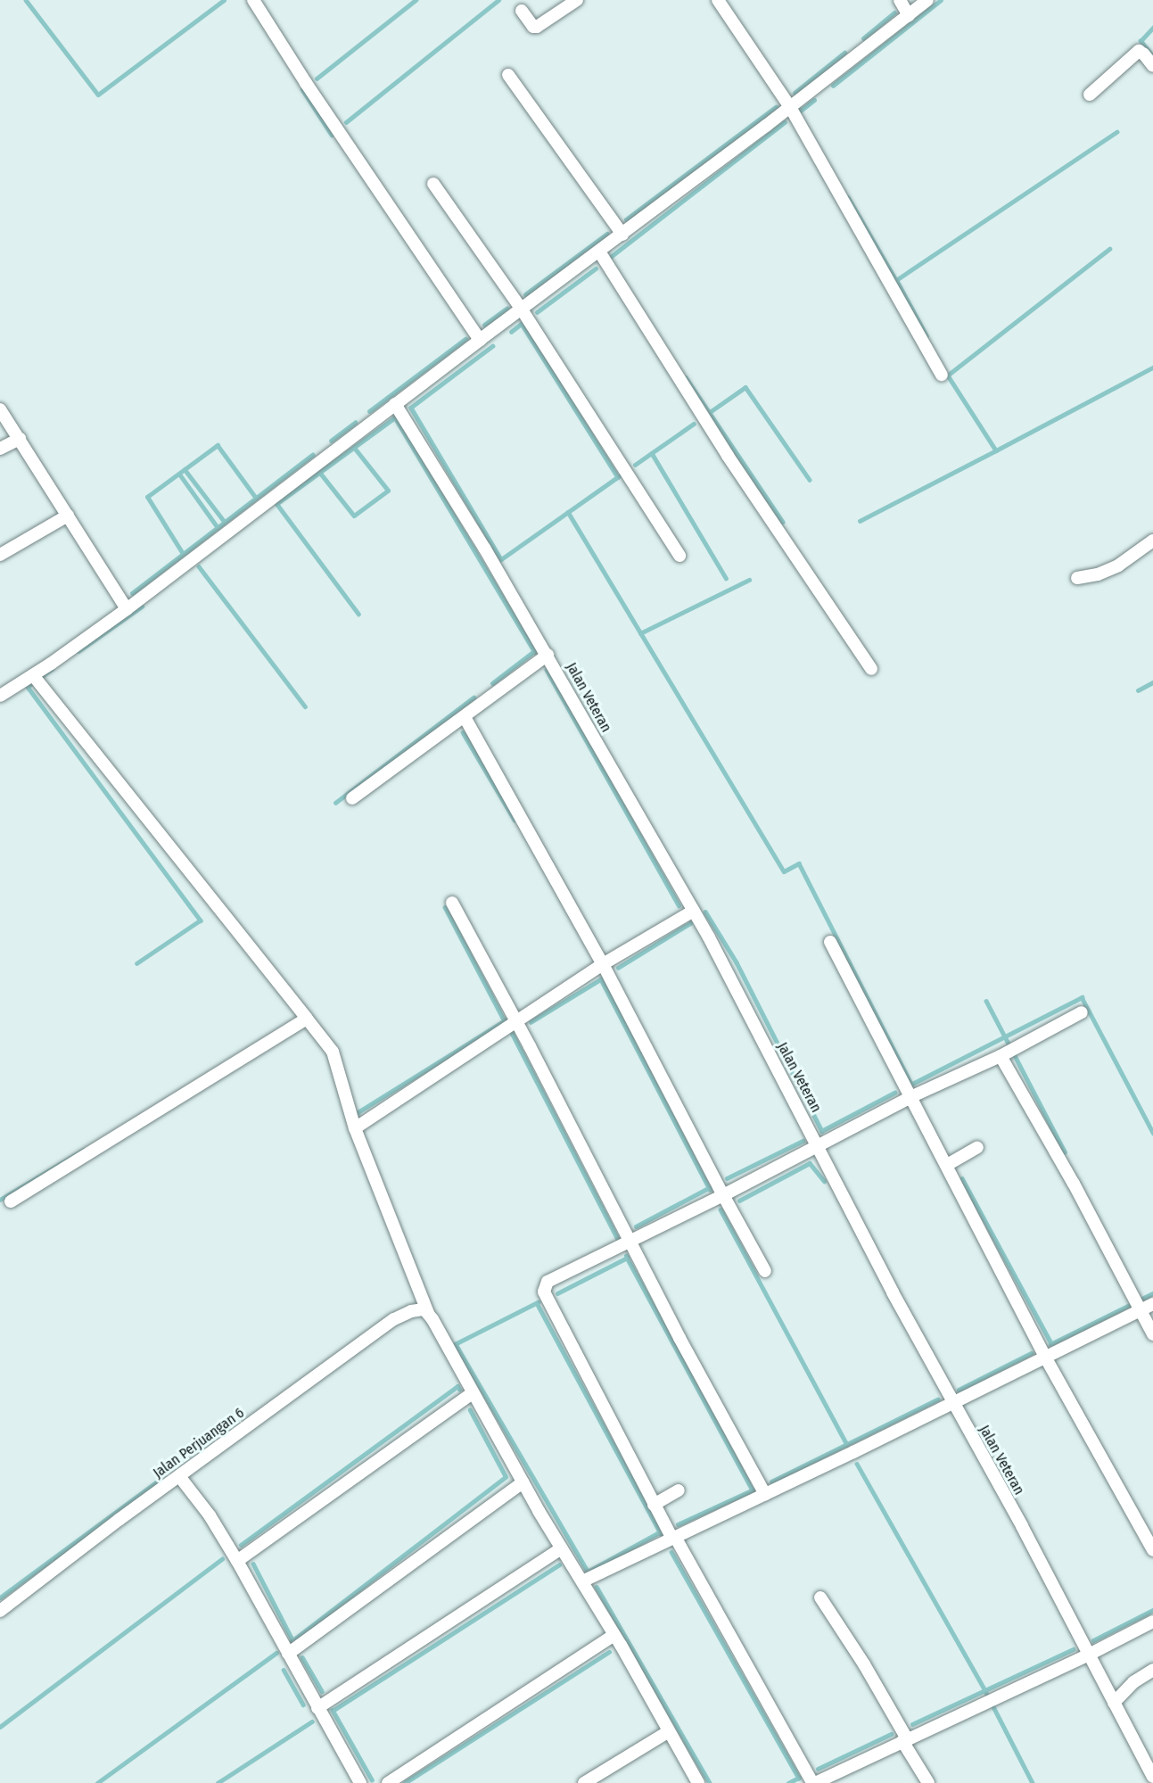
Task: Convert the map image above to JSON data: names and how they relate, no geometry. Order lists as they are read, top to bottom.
{
  "streets": {
    "street": ["Jalan Veteran", "Jalan Perjuangan 6"]
  }
}
